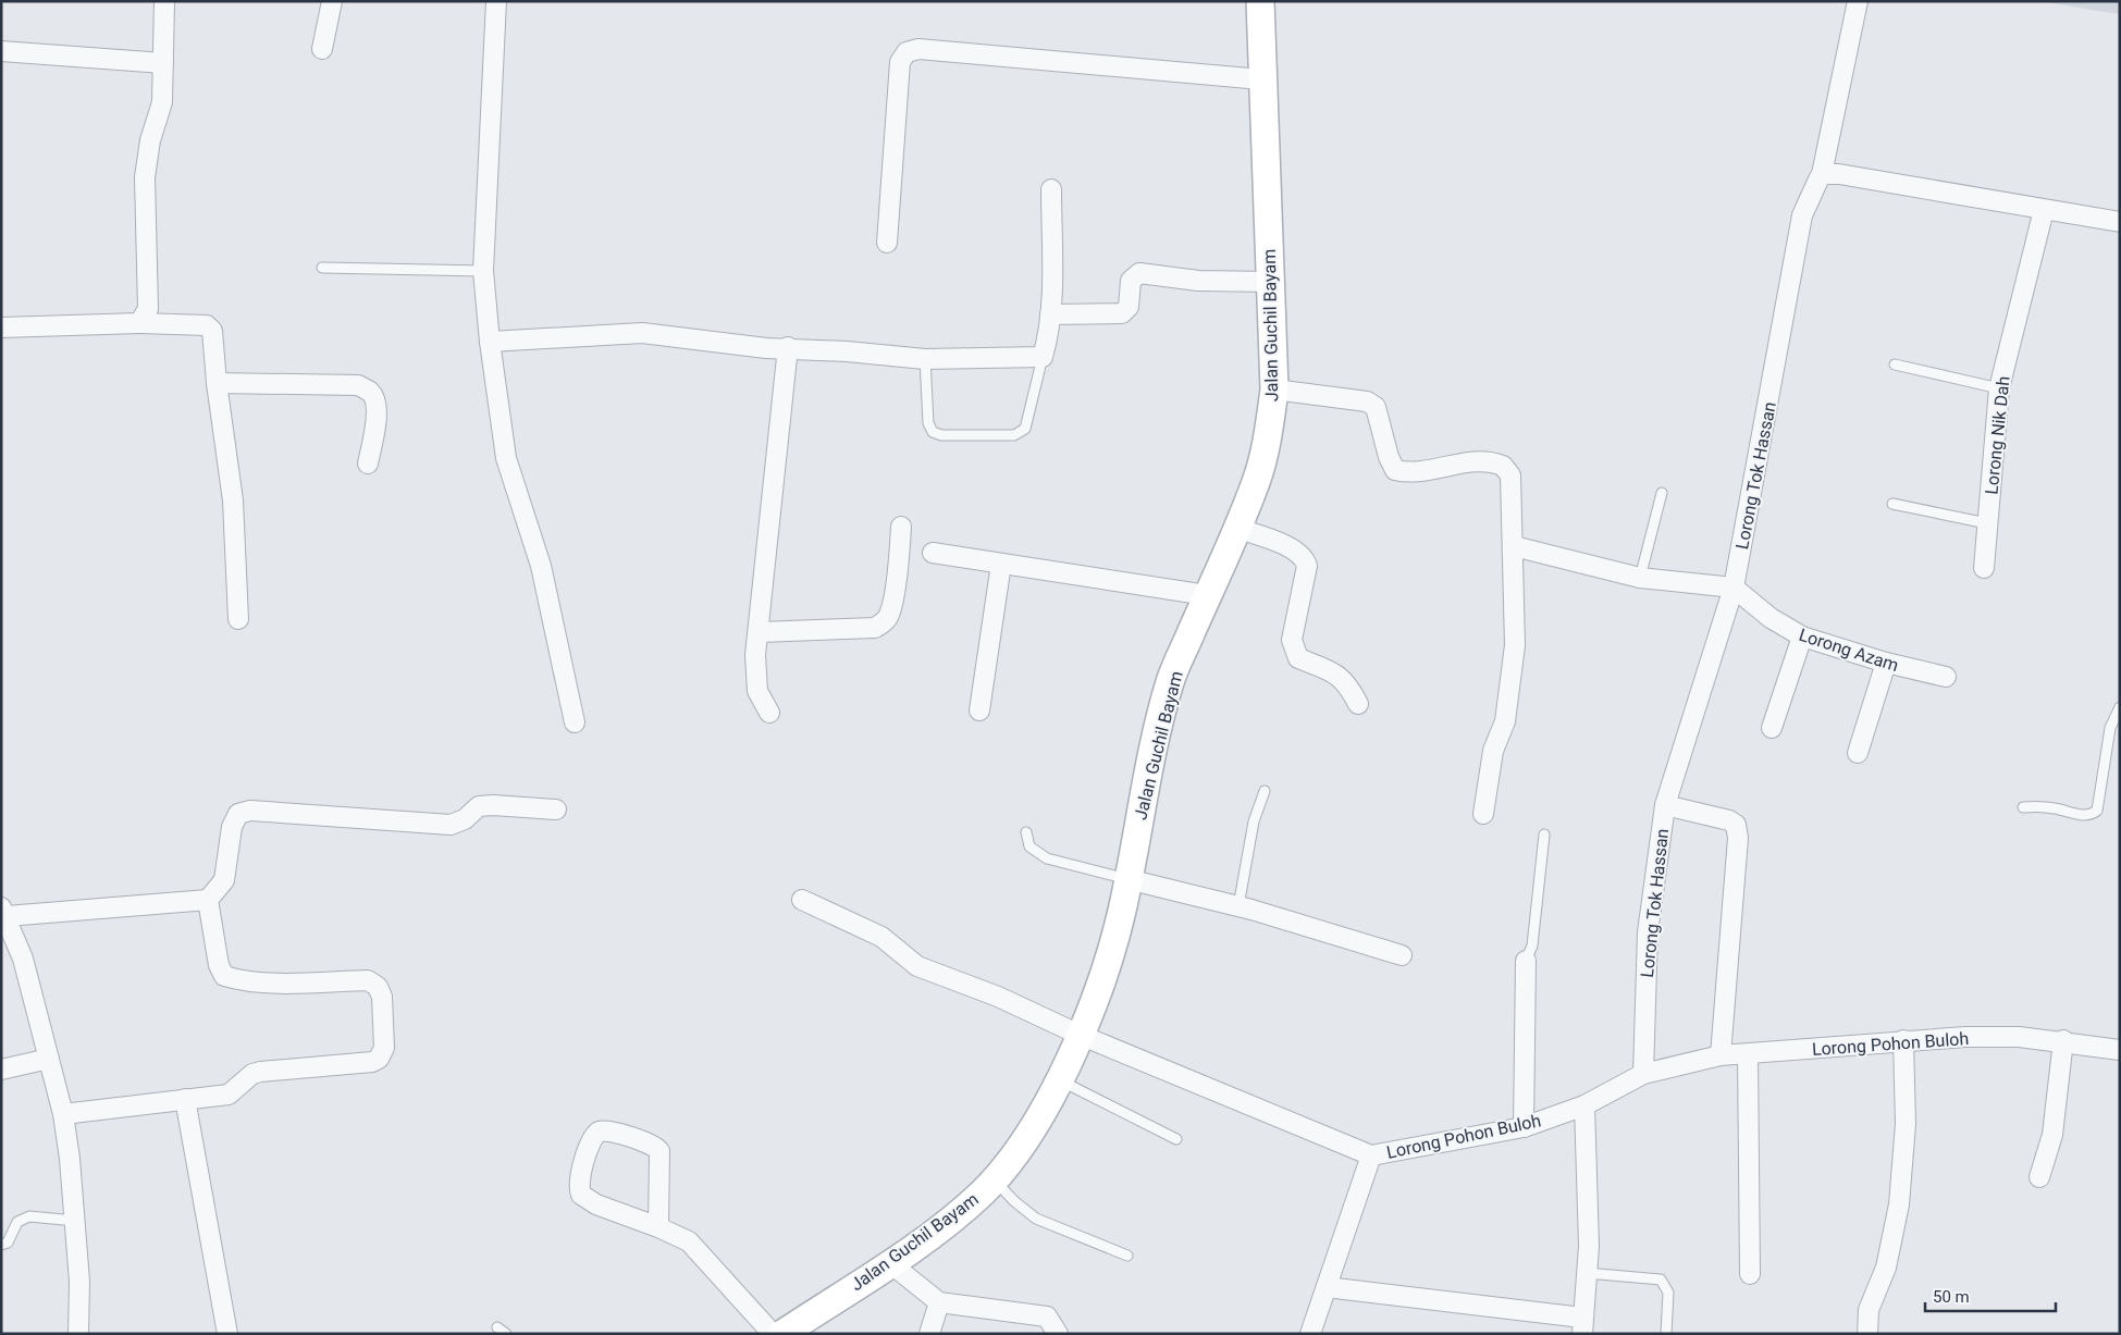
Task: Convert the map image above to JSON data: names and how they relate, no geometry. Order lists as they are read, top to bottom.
{
  "streets": {
    "main road": ["Jalan Guchil Bayam"],
    "street": [
      "Lorong Nik Dah",
      "Lorong Tok Hassan",
      "Lorong Azam",
      "Lorong Pohon Buloh"
    ]
  },
  "crossings": [
    ["Jalan Guchil Bayam", "Lorong Pohon Buloh"],
    ["Lorong Tok Hassan", "Lorong Azam"],
    ["Lorong Tok Hassan", "Lorong Pohon Buloh"]
  ],
  "scale_bar": "50 m"
}
